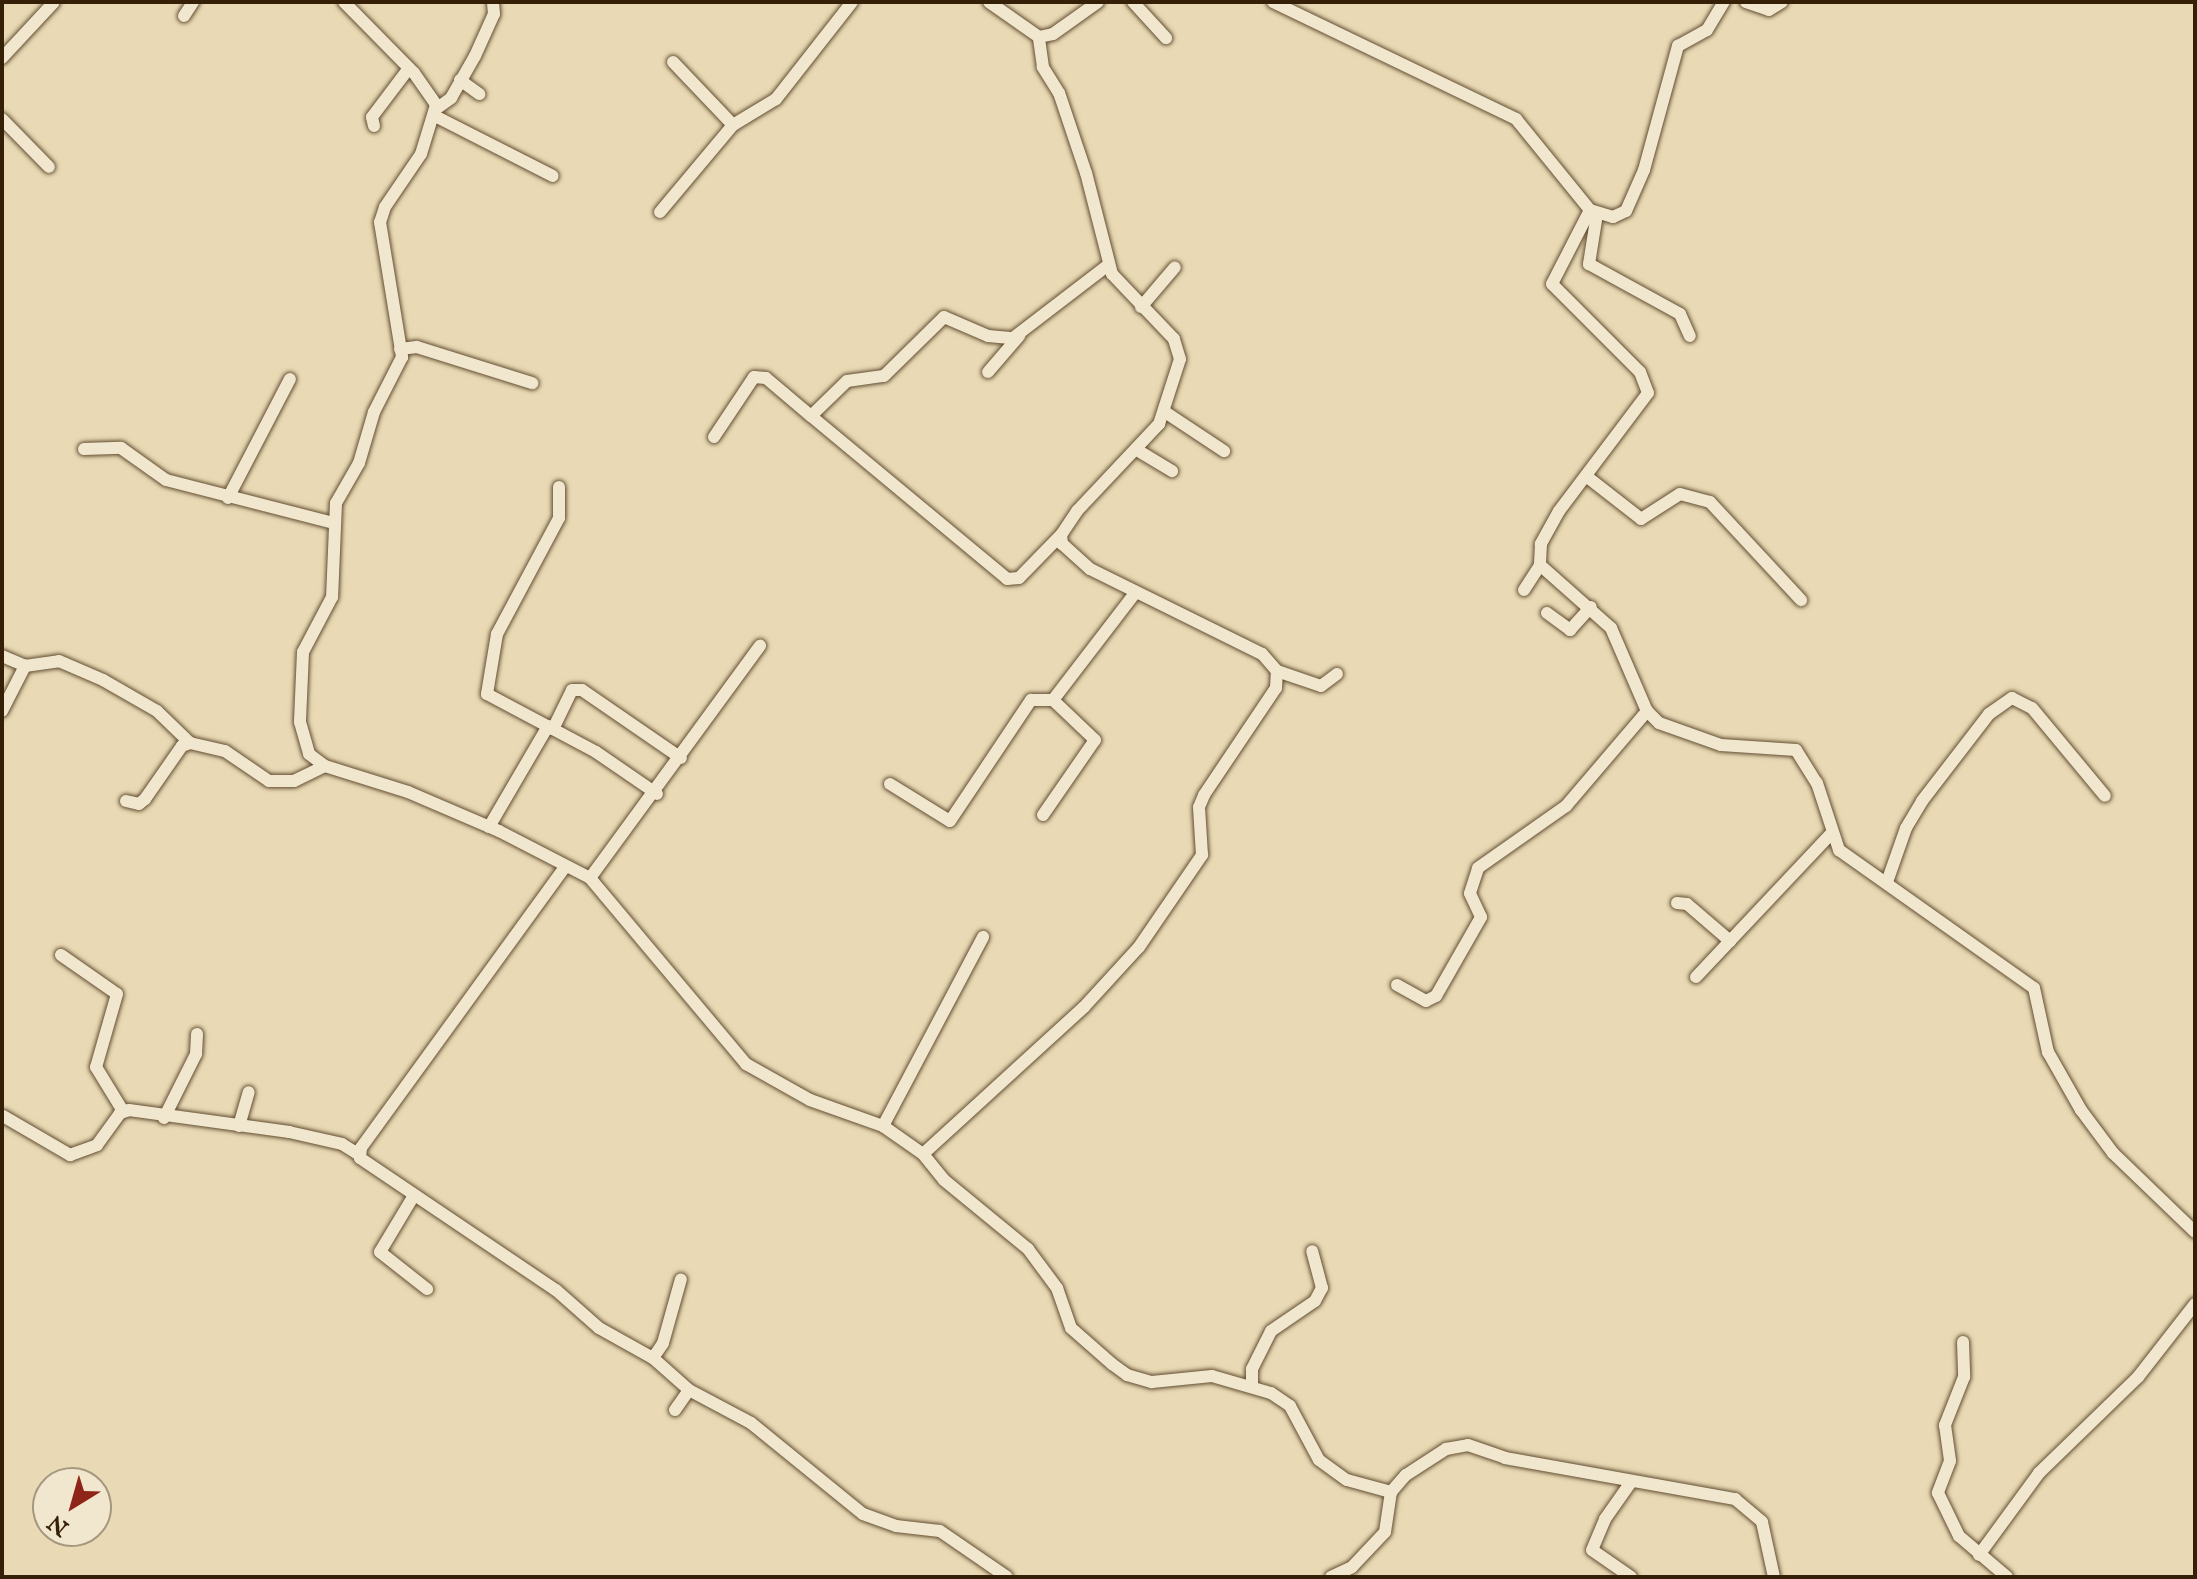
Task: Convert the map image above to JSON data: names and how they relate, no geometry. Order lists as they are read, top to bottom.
{
  "north": "bottom left"
}
